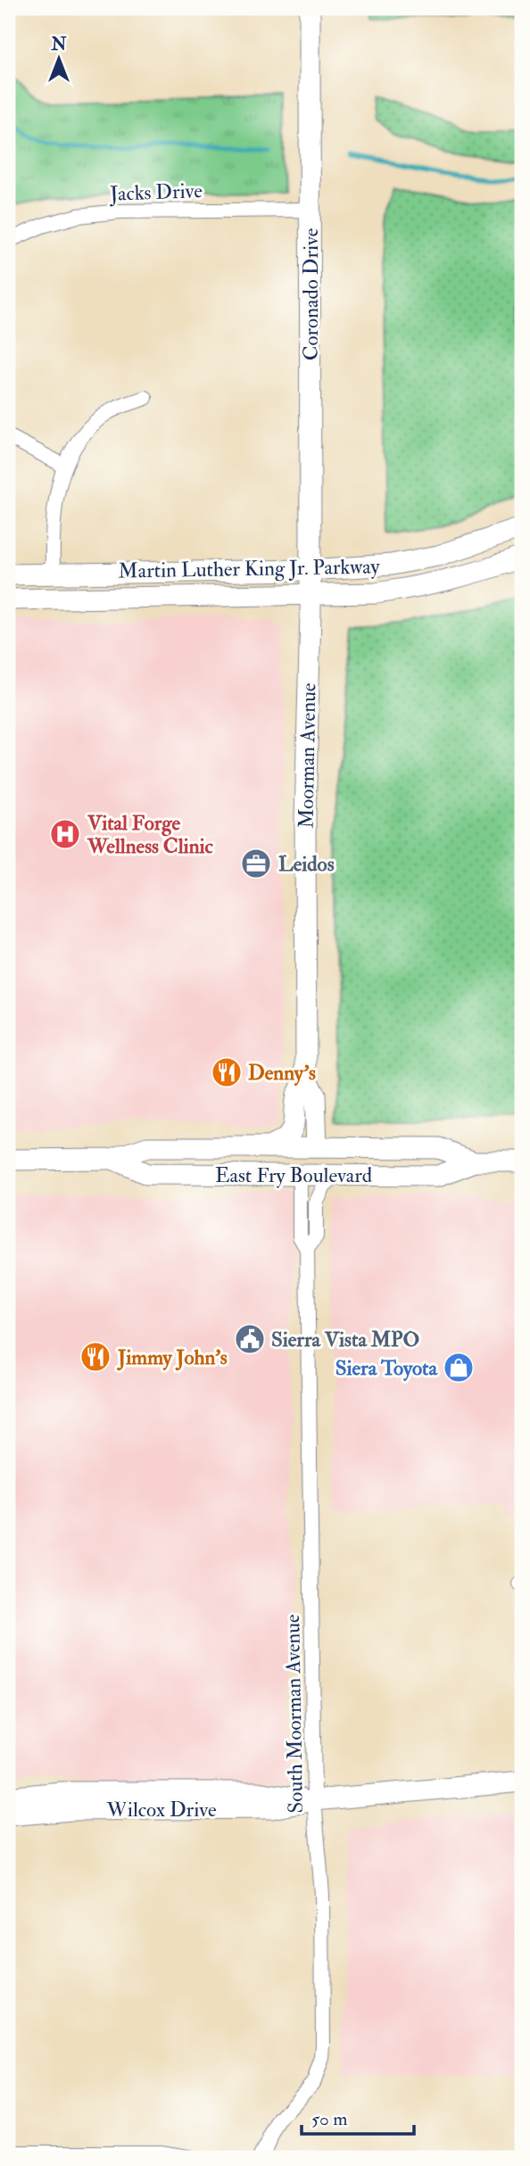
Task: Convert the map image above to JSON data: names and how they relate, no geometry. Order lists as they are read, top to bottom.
{
  "streets": {
    "street": [
      "Jacks Drive",
      "Coronado Drive",
      "Martin Luther King Jr. Parkway",
      "Moorman Avenue",
      "East Fry Boulevard",
      "South Moorman Avenue",
      "Wilcox Drive"
    ]
  },
  "crossings": [
    ["Jacks Drive", "Coronado Drive"],
    ["Coronado Drive", "Martin Luther King Jr. Parkway"],
    ["Coronado Drive", "Moorman Avenue"],
    ["Martin Luther King Jr. Parkway", "Moorman Avenue"],
    ["Moorman Avenue", "East Fry Boulevard"],
    ["East Fry Boulevard", "South Moorman Avenue"],
    ["South Moorman Avenue", "Wilcox Drive"]
  ],
  "places": {
    "hospital": ["Vital Forge Wellness Clinic"],
    "office": ["Leidos"],
    "restaurant": ["Denny's", "Jimmy John's"],
    "public building": ["Sierra Vista MPO"],
    "shop": ["Siera Toyota"]
  },
  "scale_bar": "50 m",
  "north": "top"
}
